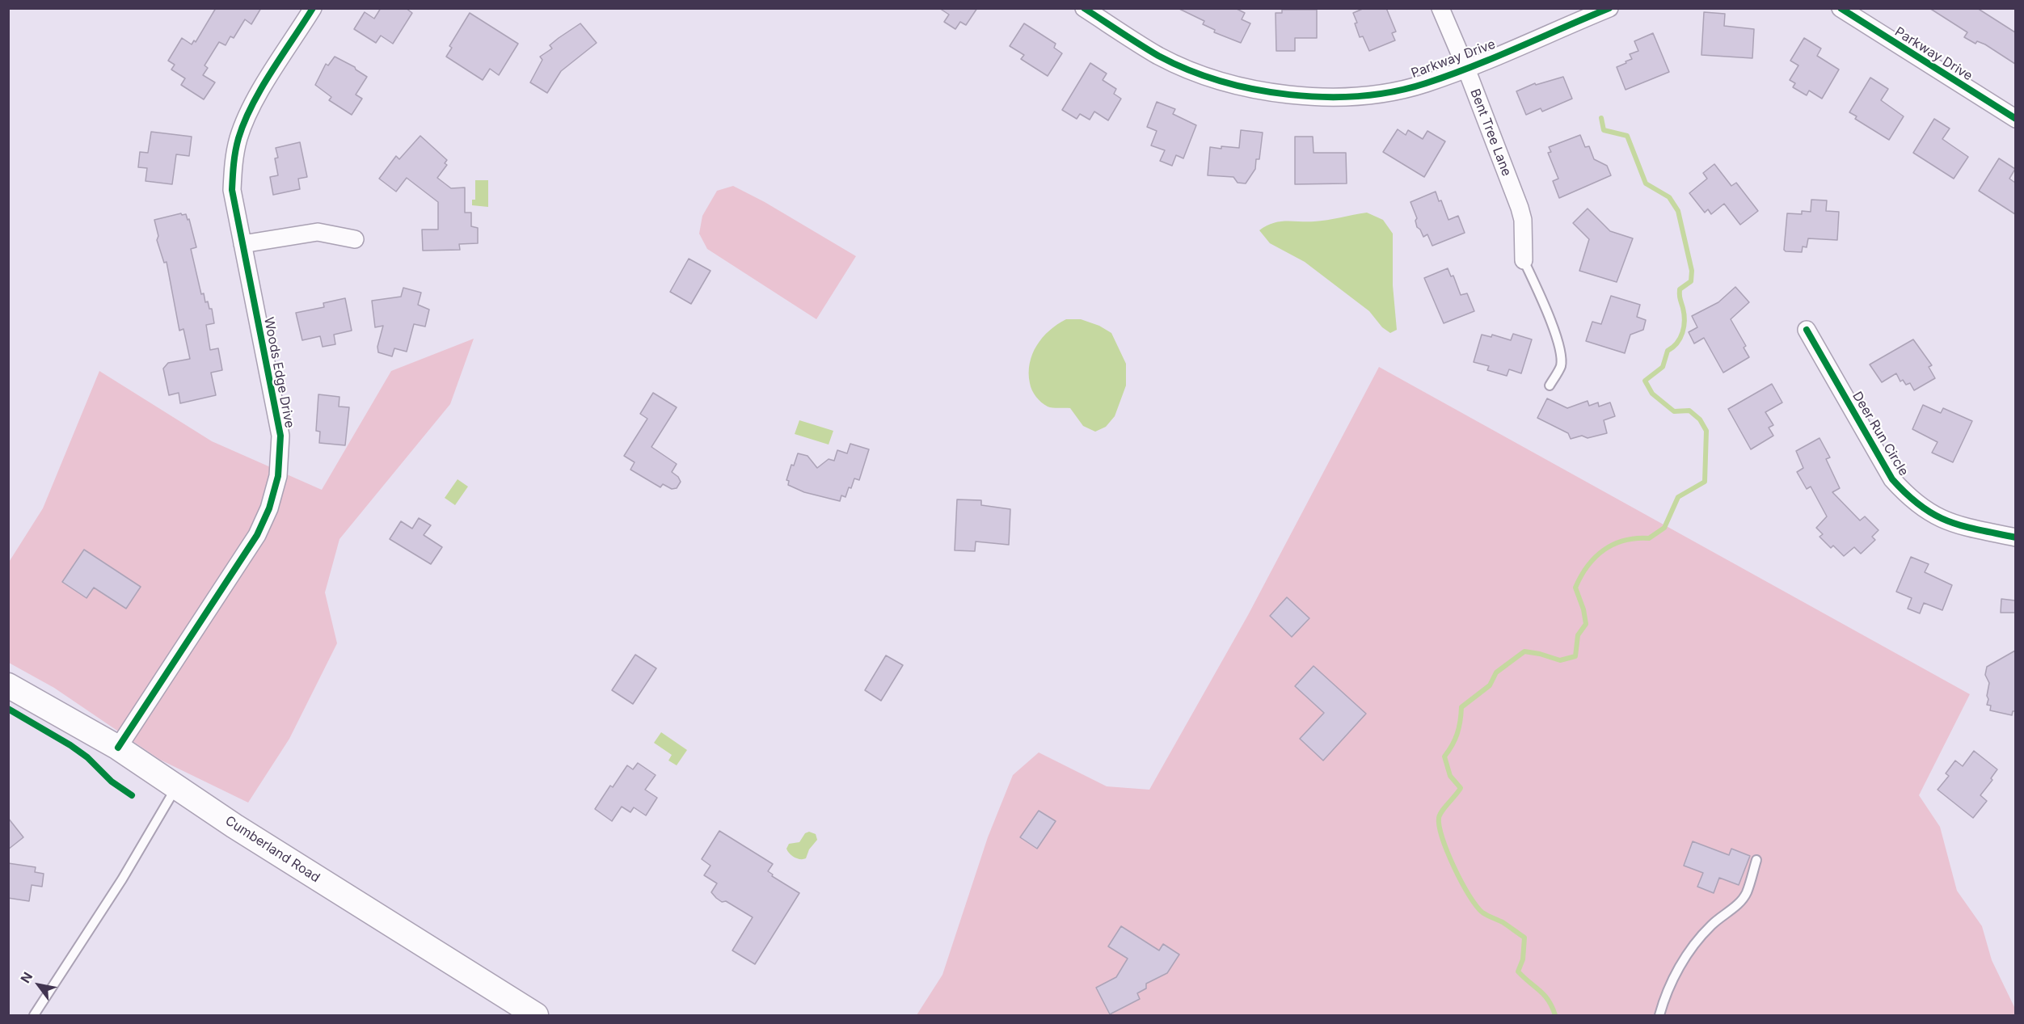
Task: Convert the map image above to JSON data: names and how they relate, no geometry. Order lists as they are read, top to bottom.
{
  "streets": {
    "main road": ["Cumberland Road"],
    "street": [
      "Parkway Drive",
      "Bent Tree Lane",
      "Woods Edge Drive",
      "Deer Run Circle"
    ]
  },
  "crossings": [
    ["Parkway Drive", "Bent Tree Lane"],
    ["Woods Edge Drive", "Cumberland Road"]
  ],
  "north": "top left"
}
